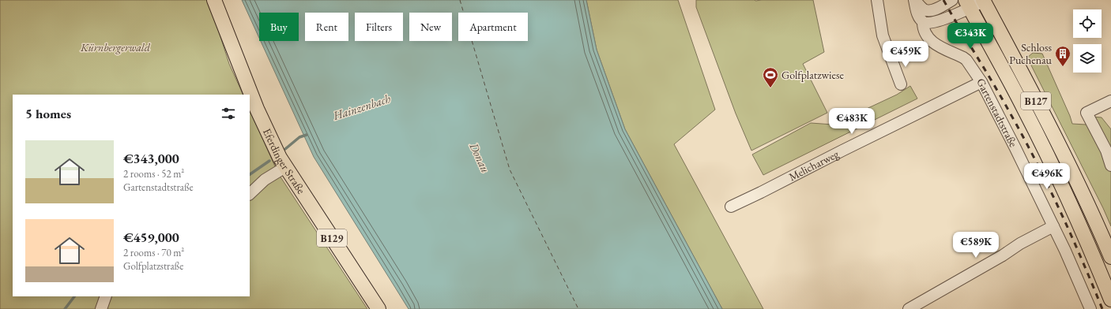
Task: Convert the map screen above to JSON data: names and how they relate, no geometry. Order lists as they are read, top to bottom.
{
  "streets": {
    "main road": ["B127", "Eferdinger Straße", "B129"],
    "street": ["Gartenstadtstraße", "Melicharweg"]
  },
  "crossings": [
    ["Gartenstadtstraße", "Melicharweg"]
  ],
  "water": ["Hainzenbach", "Donau"],
  "parks": ["Kürnbergerwald"],
  "places": {
    "building": ["Schloss Puchenau"],
    "sports": ["Golfplatzwiese"]
  },
  "page": {
    "chip": [
      "Buy",
      "Rent",
      "Filters",
      "New",
      "Apartment"
    ],
    "price": [
      "€343K",
      "€459K",
      "€483K",
      "€496K",
      "€589K"
    ],
    "heading": "5 homes",
    "list": [
      {
        "name": "€343,000",
        "note": "2 rooms · 52 m² · Gartenstadtstraße"
      },
      {
        "name": "€459,000",
        "note": "2 rooms · 70 m² · Golfplatzstraße"
      }
    ]
  }
}
